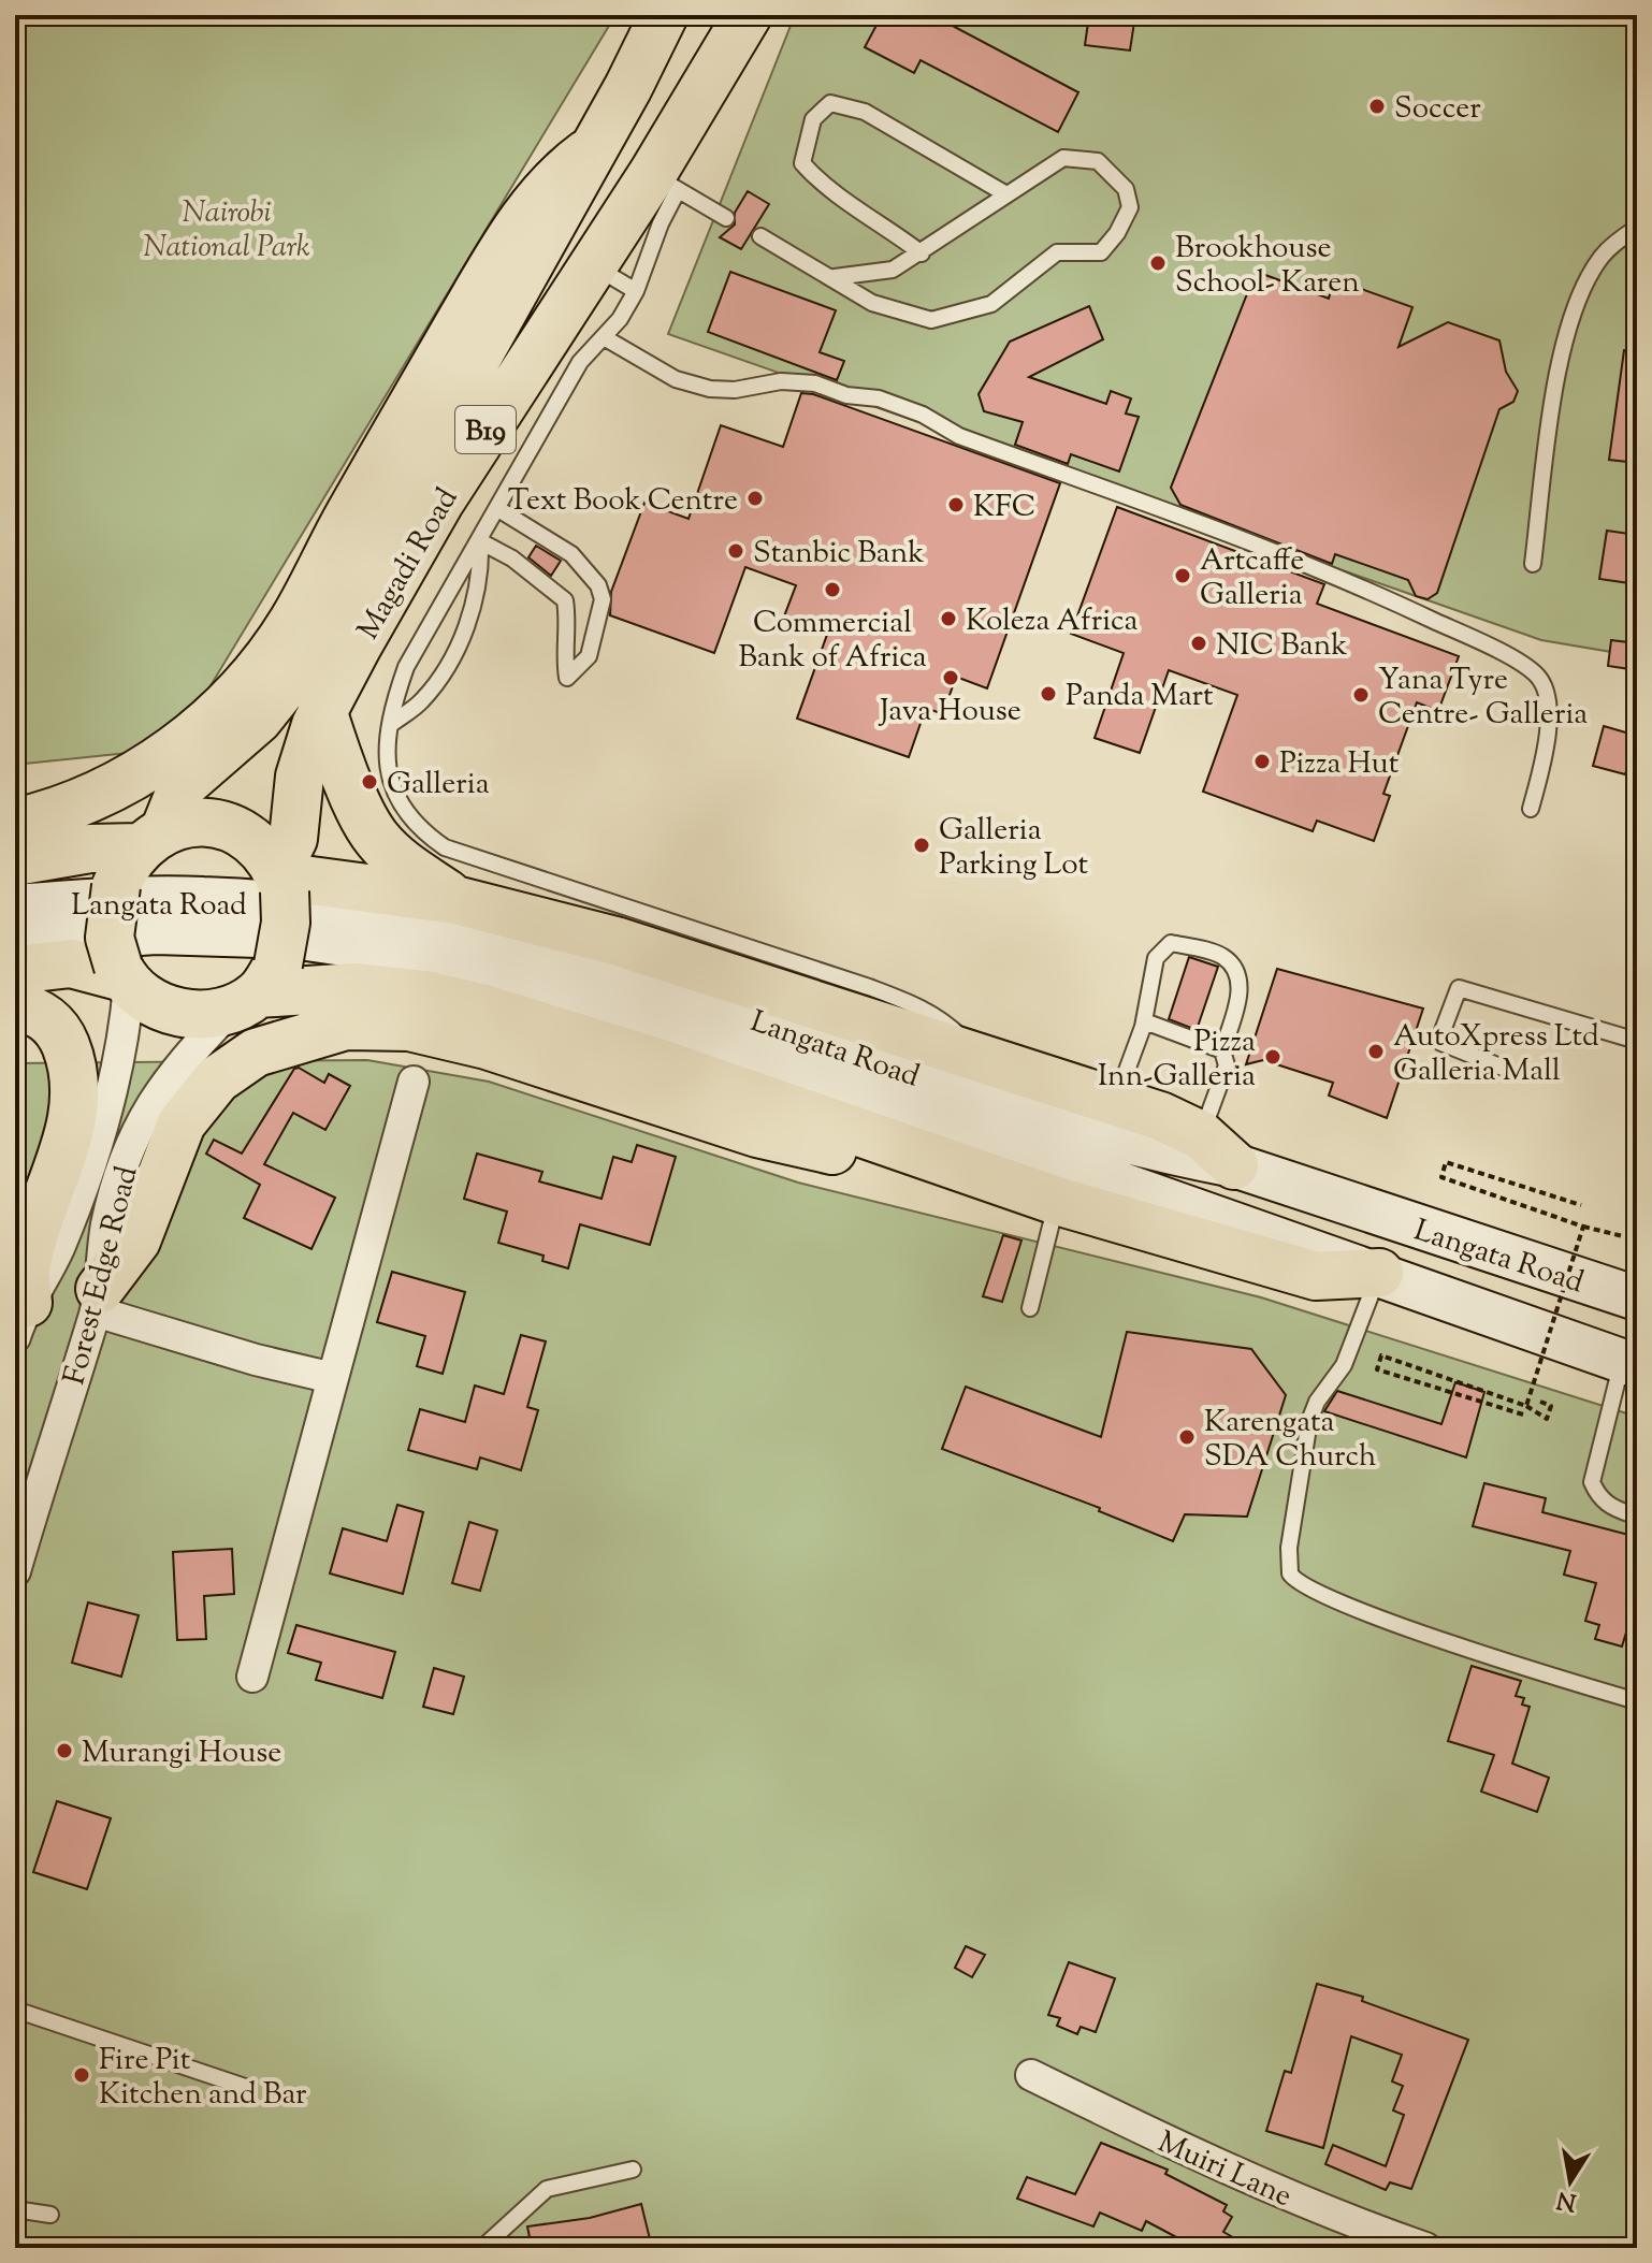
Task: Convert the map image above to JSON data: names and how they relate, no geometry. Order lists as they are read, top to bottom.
{
  "streets": {
    "main road": ["B19", "Magadi Road", "Langata Road"],
    "street": ["Forest Edge Road", "Muiri Lane"]
  },
  "crossings": [
    ["Magadi Road", "Forest Edge Road"]
  ],
  "parks": ["Nairobi National Park"],
  "places": [
    "Soccer",
    "Brookhouse School- Karen",
    "Text Book Centre",
    "KFC",
    "Stanbic Bank",
    "Artcaffe Galleria",
    "Commercial Bank of Africa",
    "Koleza Africa",
    "NIC Bank",
    "Java House",
    "Panda Mart",
    "Yana Tyre Centre- Galleria",
    "Pizza Hut",
    "Galleria",
    "Galleria Parking Lot",
    "AutoXpress Ltd Galleria Mall",
    "Pizza Inn-Galleria",
    "Karengata SDA Church",
    "Murangi House",
    "Fire Pit Kitchen and Bar"
  ],
  "north": "bottom"
}
